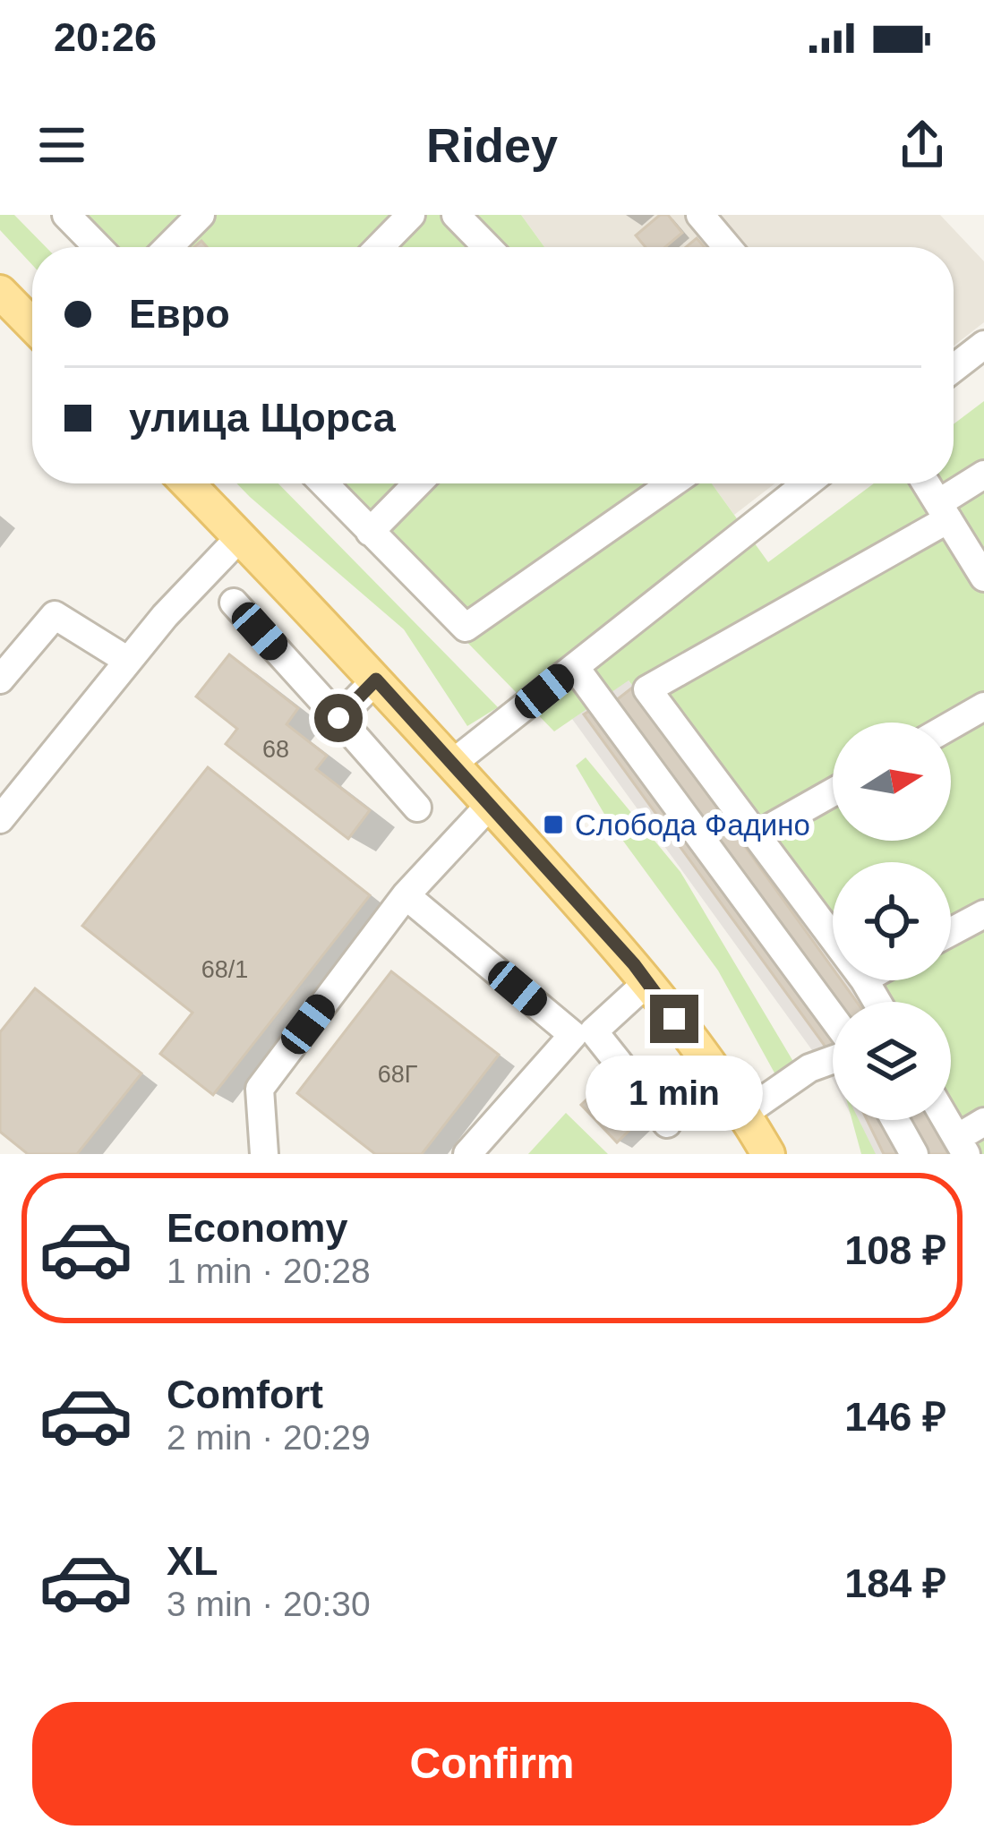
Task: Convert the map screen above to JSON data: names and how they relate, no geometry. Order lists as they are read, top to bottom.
{
  "places": {
    "transit": ["Слобода Фадино"]
  },
  "house_numbers": ["68", "68/1", "68Г"],
  "north": "right",
  "page": {
    "status": "20:26",
    "header": "Ridey",
    "banner": ["Евро", "улица Щорса"],
    "bubble": "1 min",
    "list": [
      {
        "name": "Economy",
        "note": "1 min · 20:28",
        "value": "108 ₽"
      },
      {
        "name": "Comfort",
        "note": "2 min · 20:29",
        "value": "146 ₽"
      },
      {
        "name": "XL",
        "note": "3 min · 20:30",
        "value": "184 ₽"
      }
    ],
    "buttons": "Confirm"
  }
}
